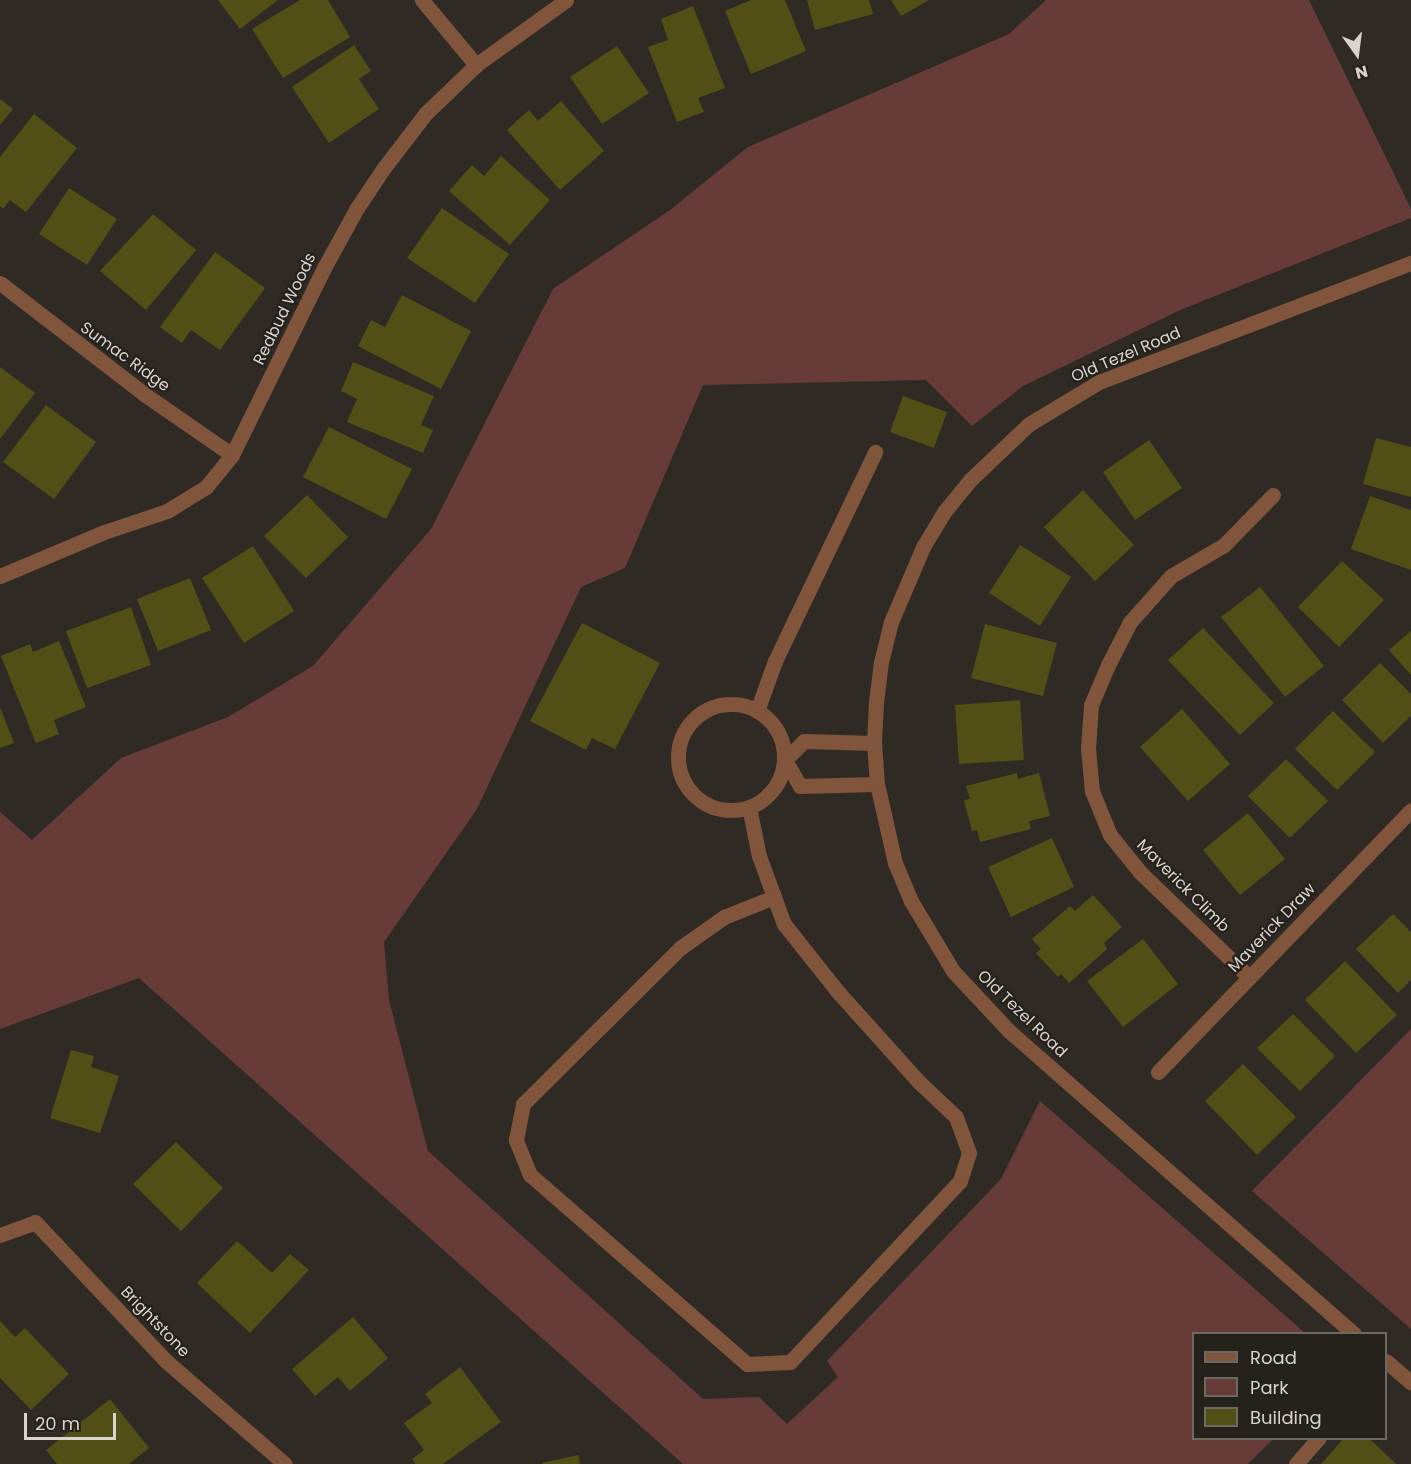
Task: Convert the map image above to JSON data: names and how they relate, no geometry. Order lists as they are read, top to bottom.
{
  "streets": {
    "street": [
      "Redbud Woods",
      "Old Tezel Road",
      "Sumac Ridge",
      "Maverick Climb",
      "Maverick Draw",
      "Brightstone"
    ]
  },
  "crossings": [
    ["Redbud Woods", "Sumac Ridge"],
    ["Maverick Climb", "Maverick Draw"]
  ],
  "legend": ["Road", "Park", "Building"],
  "scale_bar": "20 m",
  "north": "bottom"
}
